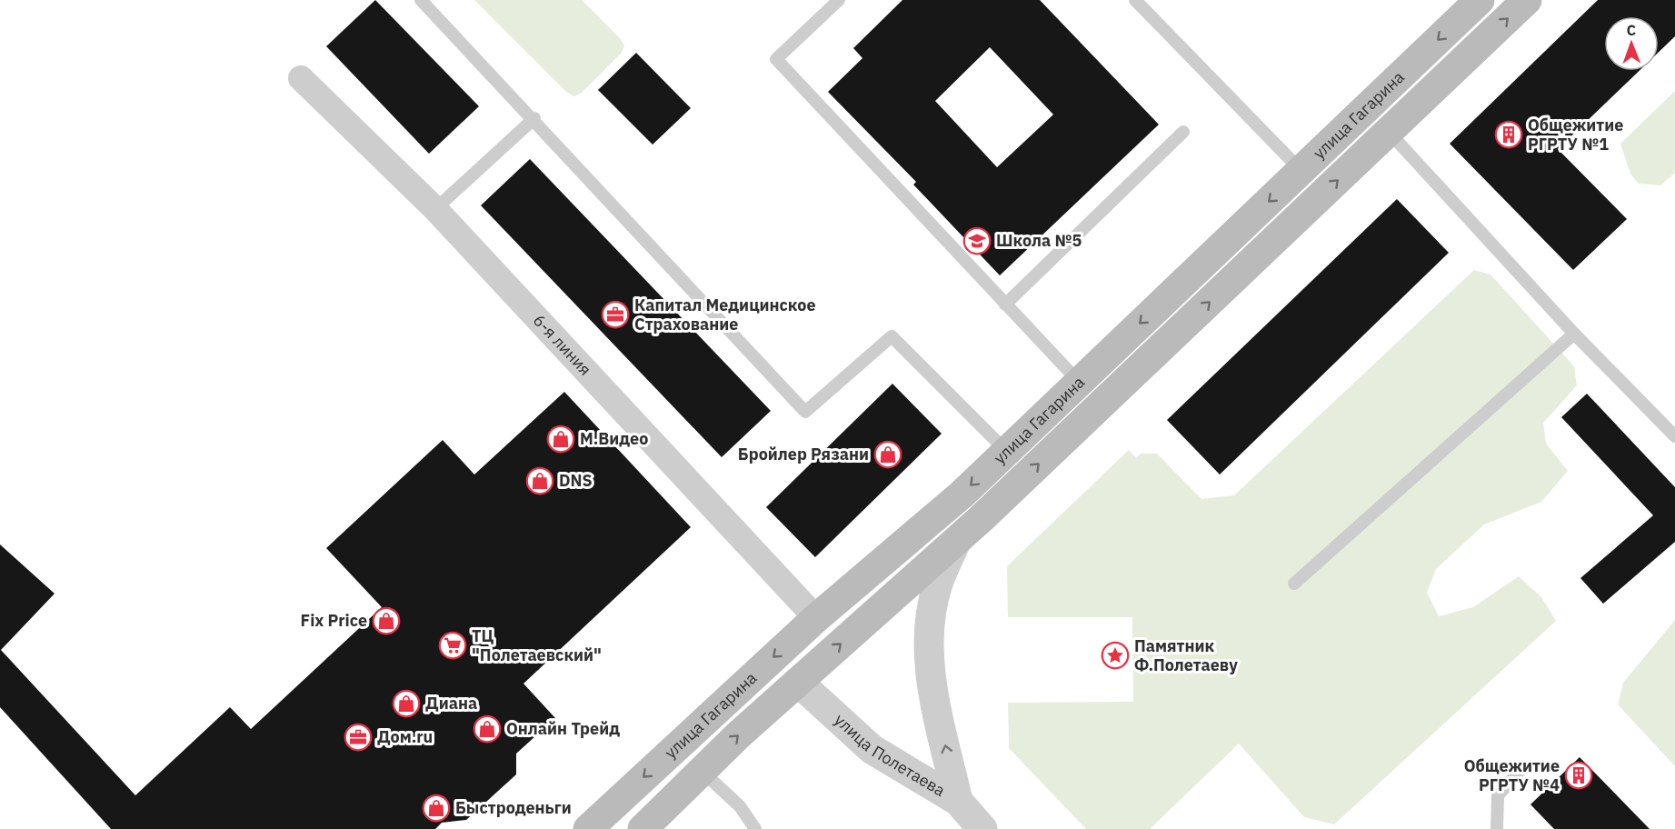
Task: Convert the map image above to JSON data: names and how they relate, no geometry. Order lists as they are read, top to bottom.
{
  "streets": {
    "main road": ["улица Гагарина"],
    "street": ["6-я линия", "улица Полетаева"]
  },
  "crossings": [
    ["улица Гагарина", "6-я линия"],
    ["улица Гагарина", "улица Полетаева"]
  ],
  "places": {
    "building": ["Общежитие РГРТУ №1", "Общежитие РГРТУ №4"],
    "school or university": ["Школа №5"],
    "office": ["Капитал Медицинское Страхование", "Дом.ru"],
    "shop": [
      "М.Видео",
      "Бройлер Рязани",
      "DNS",
      "Fix Price",
      "Диана",
      "Онлайн Трейд",
      "Быстроденьги"
    ],
    "supermarket": ["ТЦ \"Полетаевский\""],
    "place": ["Памятник Ф.Полетаеву"]
  },
  "north": "top"
}
